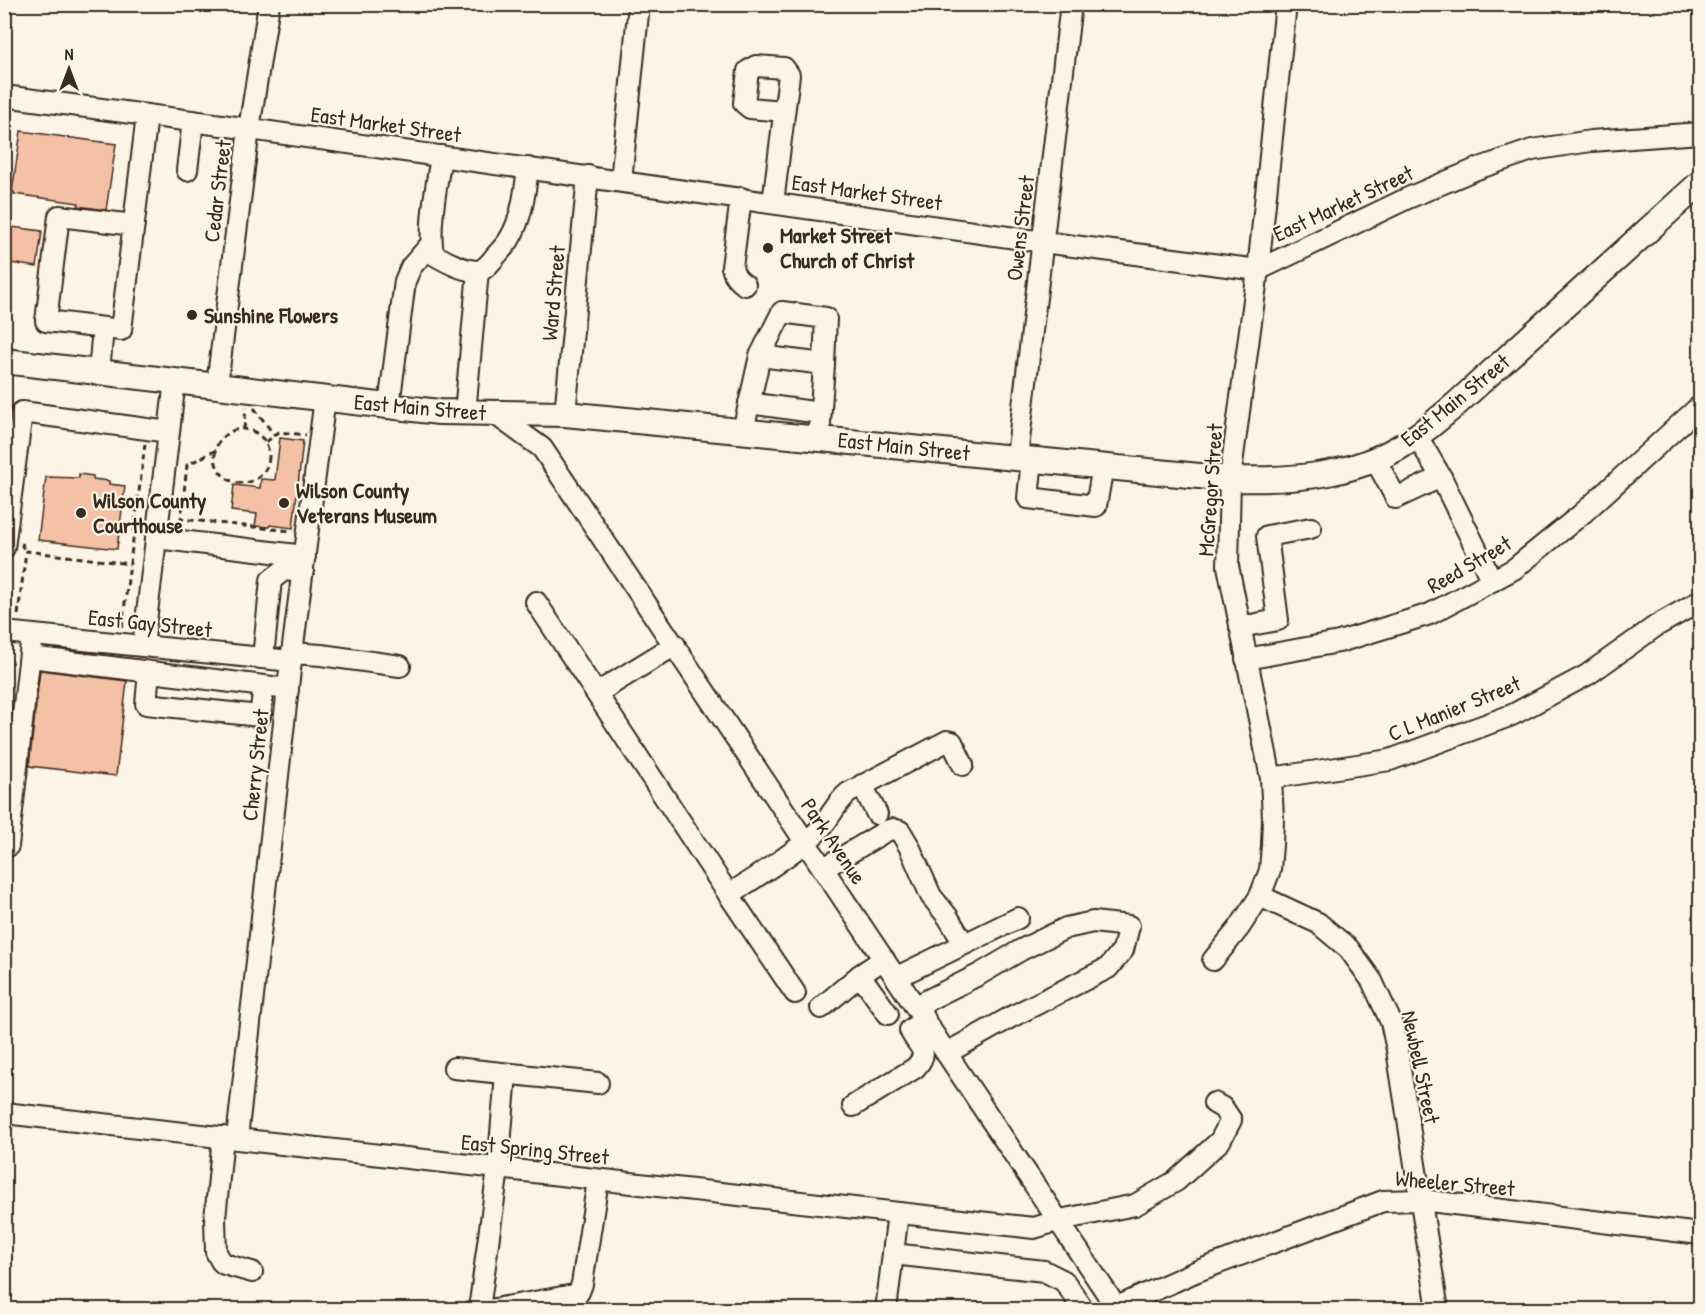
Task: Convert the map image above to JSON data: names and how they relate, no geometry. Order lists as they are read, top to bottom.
{
  "streets": {
    "main road": ["East Main Street"],
    "street": [
      "East Market Street",
      "Cedar Street",
      "Owens Street",
      "Ward Street",
      "McGregor Street",
      "Reed Street",
      "East Gay Street",
      "C L Manier Street",
      "Cherry Street",
      "Park Avenue",
      "Newbell Street",
      "East Spring Street",
      "Wheeler Street"
    ]
  },
  "crossings": [
    ["East Market Street", "Cedar Street"],
    ["East Market Street", "Owens Street"],
    ["East Market Street", "Ward Street"],
    ["East Market Street", "McGregor Street"],
    ["Cedar Street", "East Main Street"],
    ["Owens Street", "East Main Street"],
    ["Ward Street", "East Main Street"],
    ["East Main Street", "McGregor Street"],
    ["East Main Street", "Cherry Street"],
    ["East Main Street", "Park Avenue"],
    ["McGregor Street", "Reed Street"],
    ["McGregor Street", "C L Manier Street"],
    ["McGregor Street", "Newbell Street"],
    ["East Gay Street", "Cherry Street"],
    ["Cherry Street", "East Spring Street"],
    ["Park Avenue", "East Spring Street"],
    ["Park Avenue", "Wheeler Street"],
    ["Newbell Street", "Wheeler Street"]
  ],
  "places": [
    "Market Street Church of Christ",
    "Sunshine Flowers",
    "Wilson County Veterans Museum",
    "Wilson County Courthouse"
  ],
  "north": "top"
}
